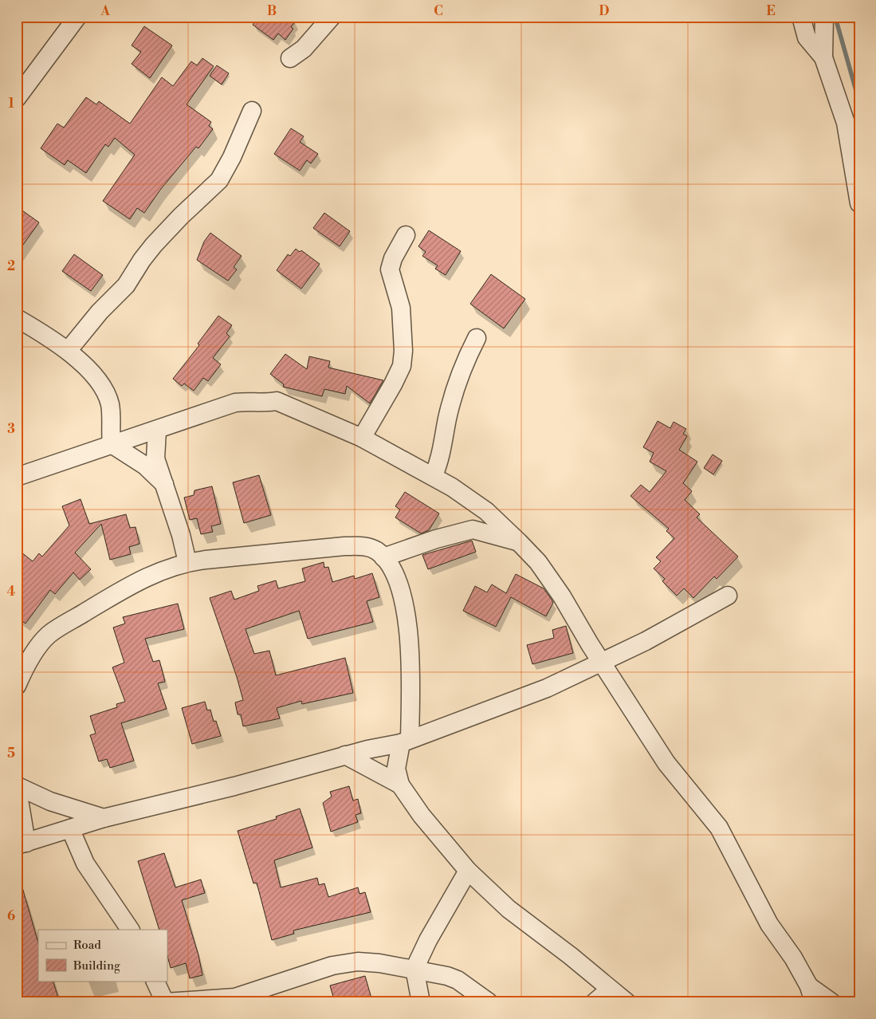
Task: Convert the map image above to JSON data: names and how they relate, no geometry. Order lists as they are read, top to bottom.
{
  "legend": ["Road", "Building"],
  "grid": {
    "columns": [
      "A",
      "B",
      "C",
      "D",
      "E"
    ],
    "rows": [
      "1",
      "2",
      "3",
      "4",
      "5",
      "6"
    ]
  }
}
